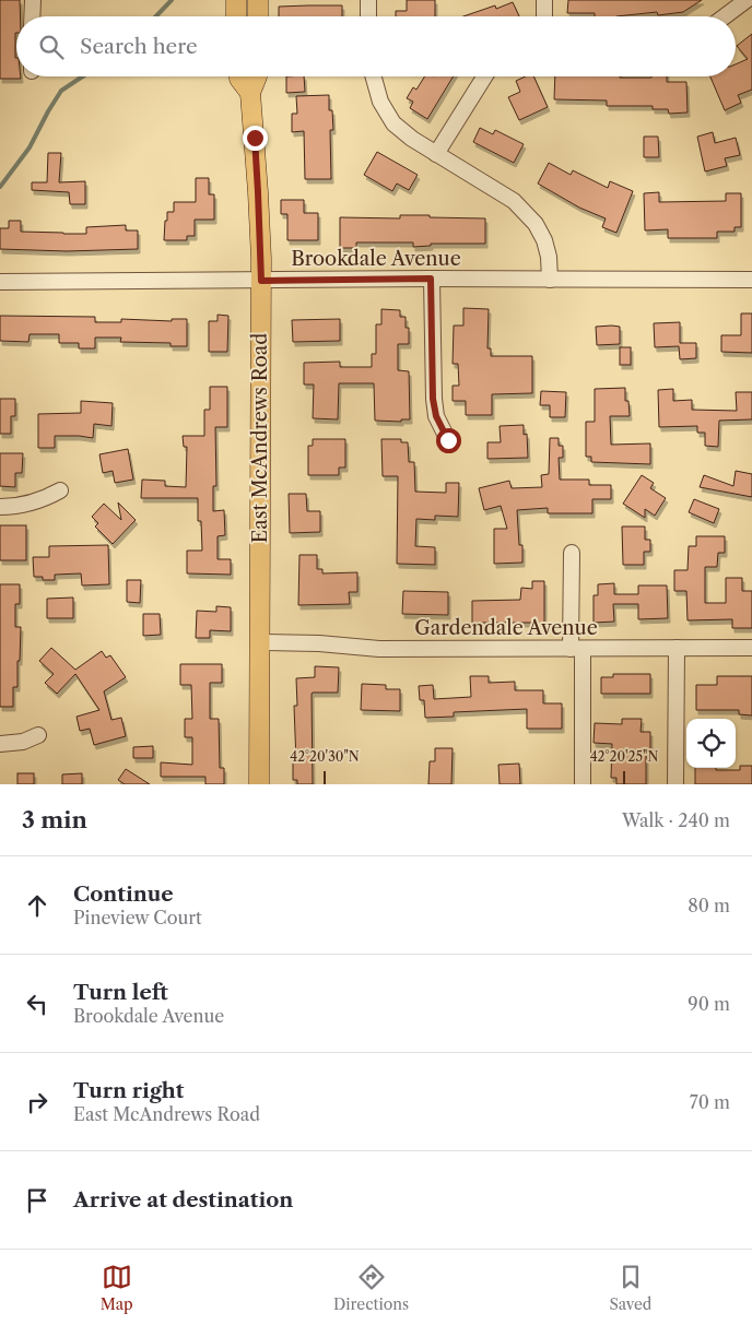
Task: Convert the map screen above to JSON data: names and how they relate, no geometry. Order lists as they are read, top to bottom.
{
  "streets": {
    "main road": ["East McAndrews Road"],
    "street": ["Brookdale Avenue", "Gardendale Avenue"]
  },
  "crossings": [
    ["Brookdale Avenue", "East McAndrews Road"],
    ["East McAndrews Road", "Gardendale Avenue"]
  ],
  "page": {
    "search": "Search here",
    "heading": ["3 min", "Walk · 240 m"],
    "list": [
      ["Continue", "Pineview Court", "80 m"],
      ["Turn left", "Brookdale Avenue", "90 m"],
      ["Turn right", "East McAndrews Road", "70 m"],
      "Arrive at destination"
    ],
    "nav": ["Map", "Directions", "Saved"]
  },
  "coordinates": ["42°20'30\"N", "42°20'25\"N"]
}
